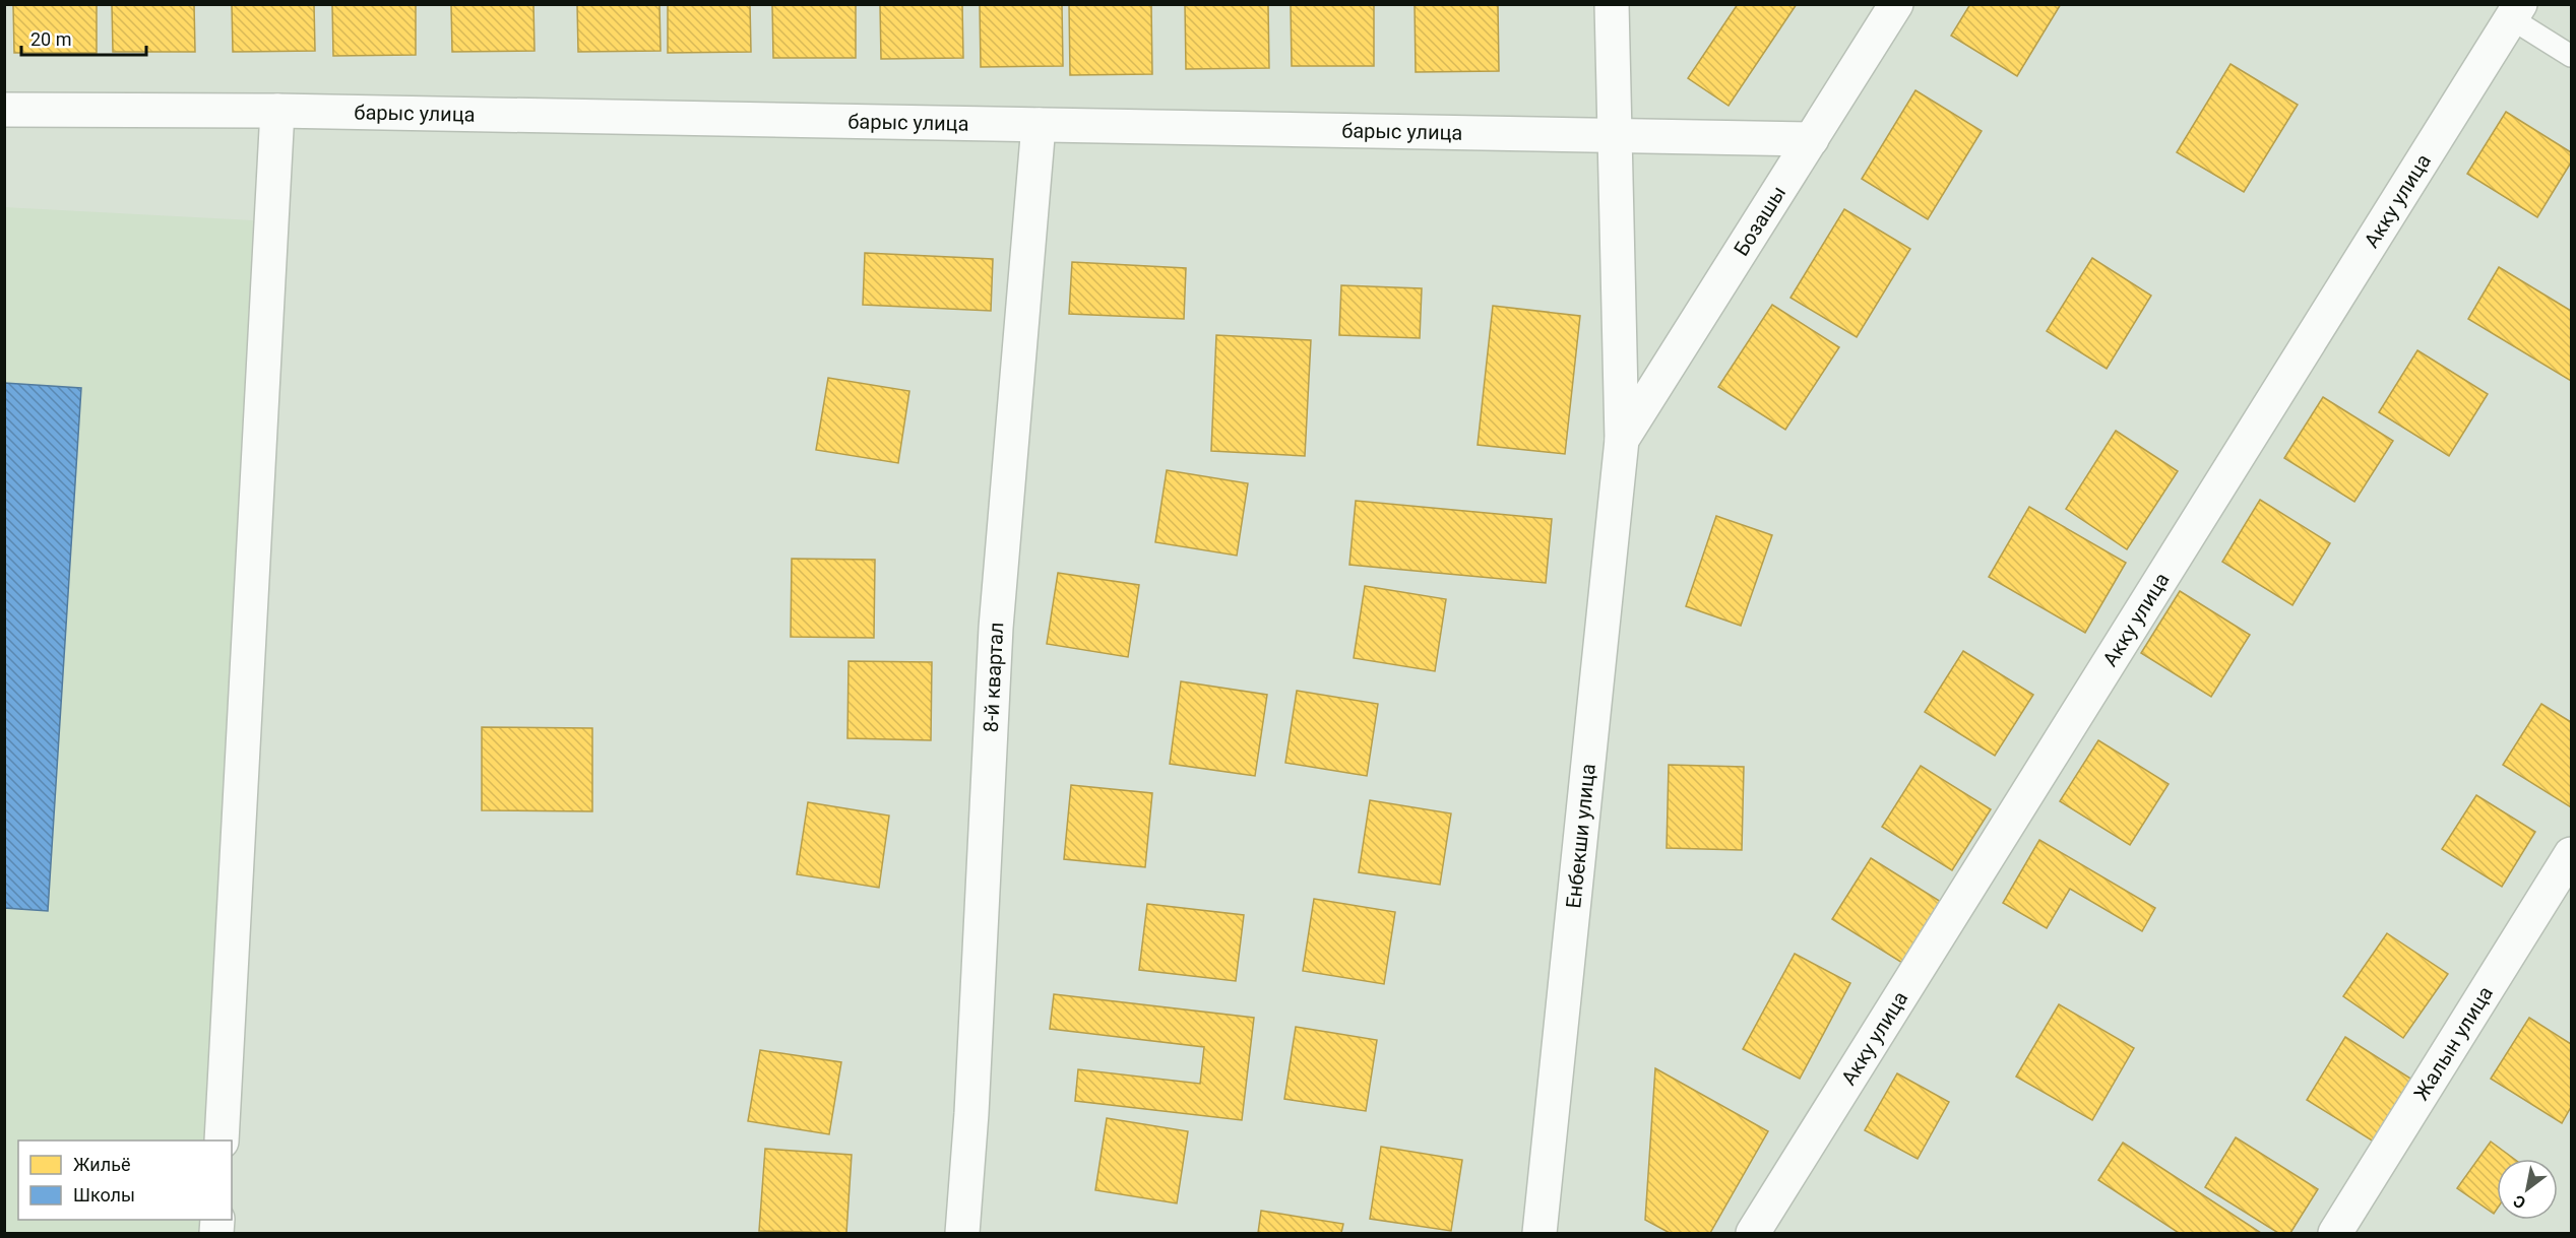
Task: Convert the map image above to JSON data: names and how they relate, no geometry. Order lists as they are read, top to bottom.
{
  "streets": {
    "street": [
      "барыс улица",
      "Акку улица",
      "Бозашы",
      "8-й квартал",
      "Енбекши улица",
      "Жалын улица"
    ]
  },
  "crossings": [
    ["барыс улица", "Бозашы"],
    ["барыс улица", "8-й квартал"],
    ["барыс улица", "Енбекши улица"],
    ["Бозашы", "Енбекши улица"]
  ],
  "legend": ["Жильё", "Школы"],
  "scale_bar": "20 m",
  "north": "bottom left"
}
